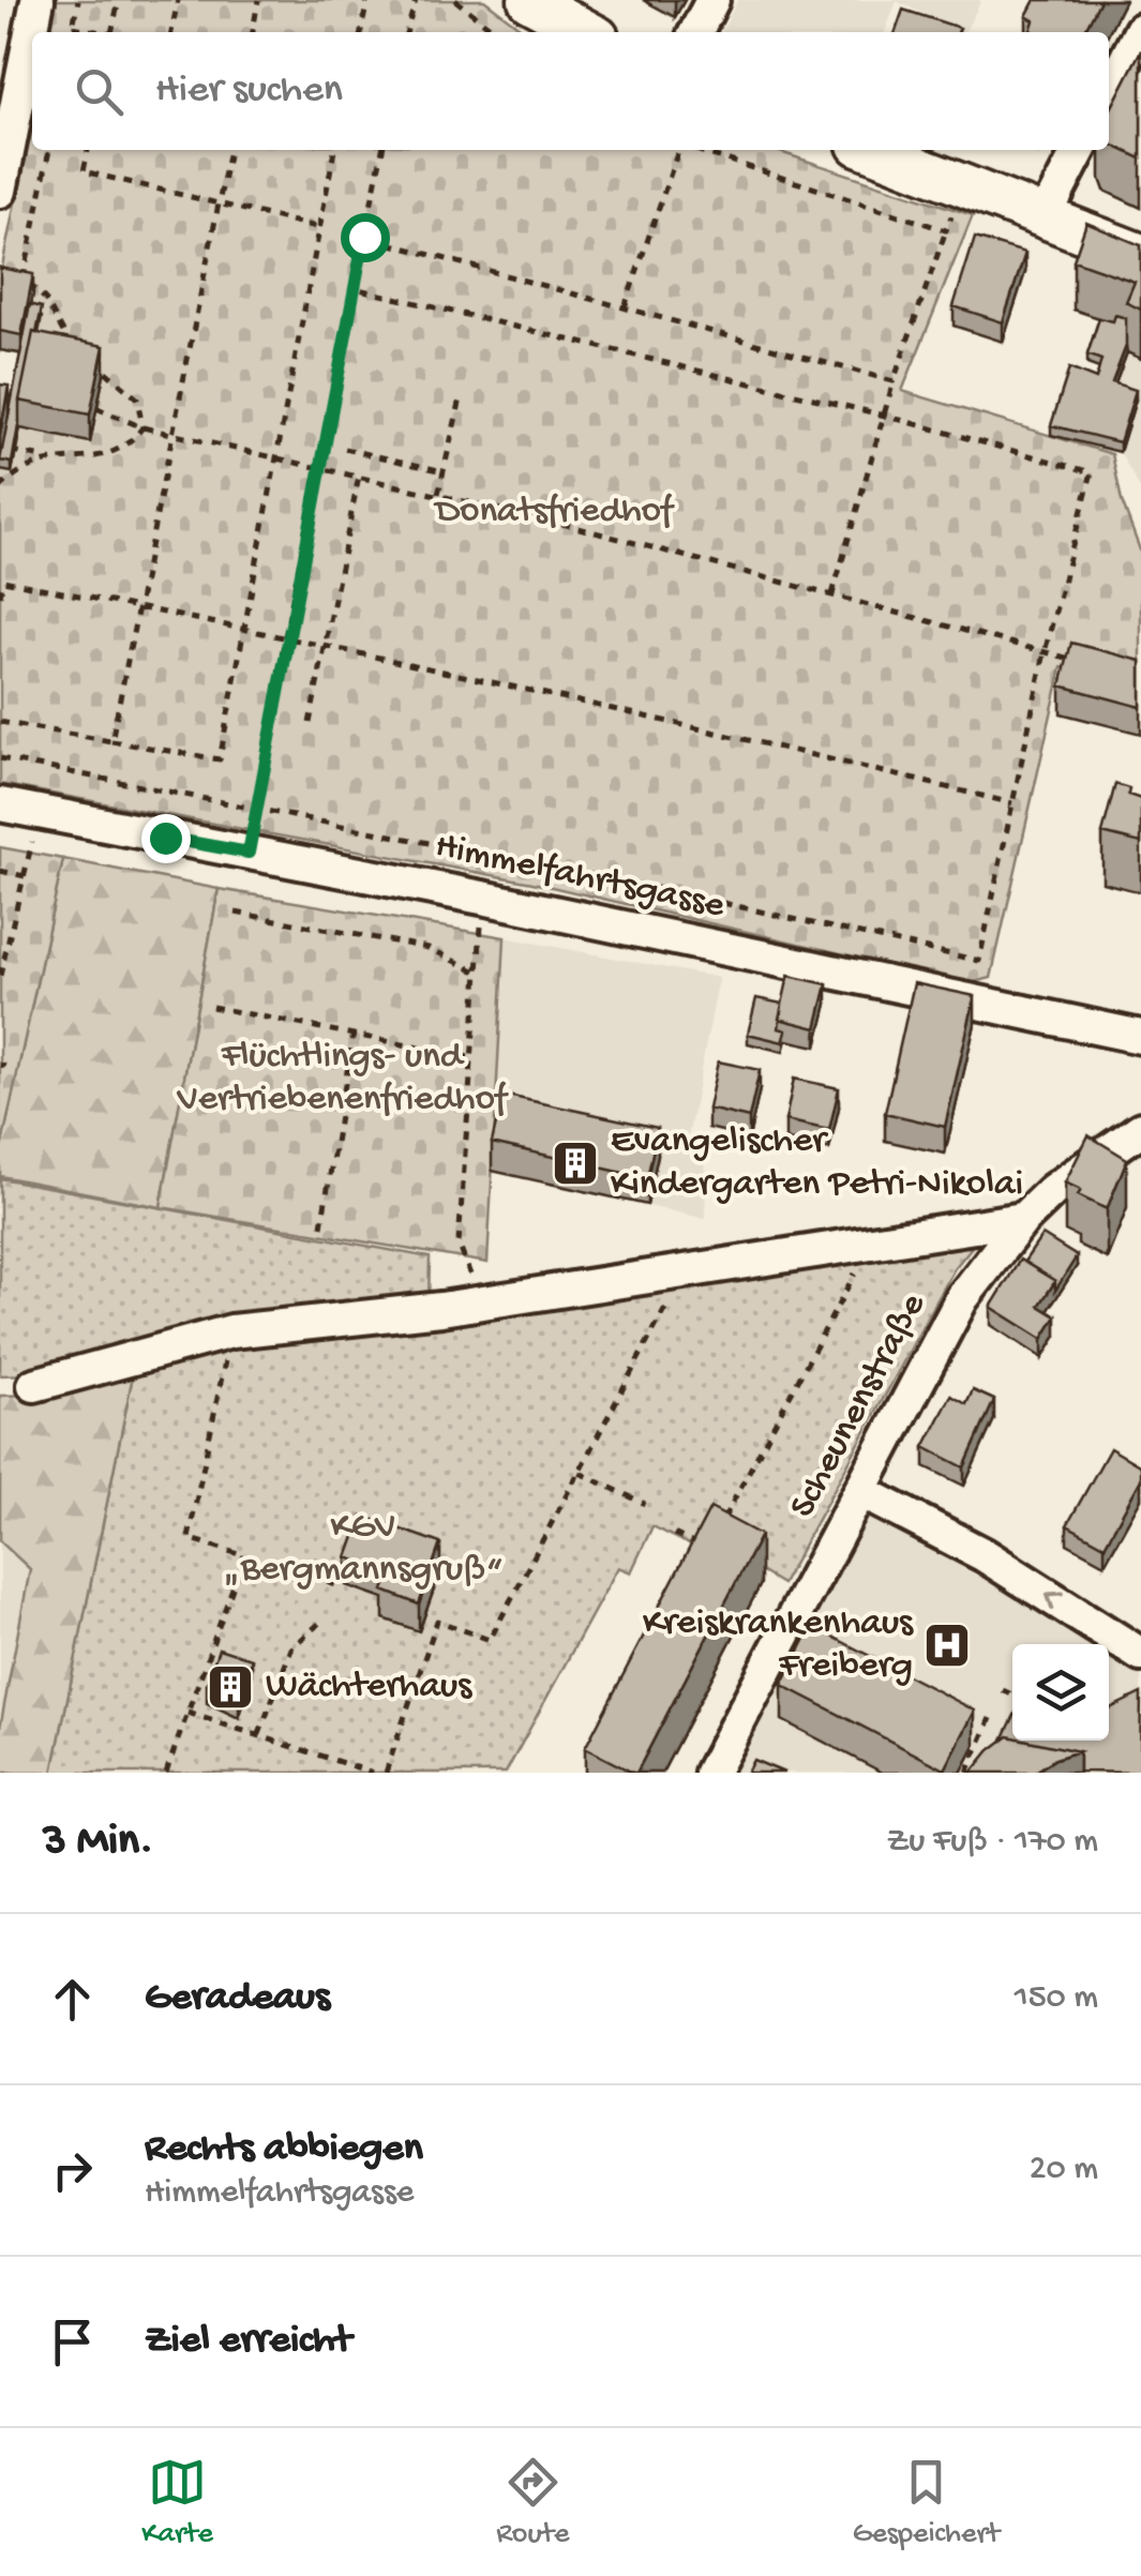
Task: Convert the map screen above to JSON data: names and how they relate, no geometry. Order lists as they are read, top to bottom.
{
  "streets": {
    "street": ["Himmelfahrtsgasse", "Scheunenstraße"]
  },
  "parks": ["Donatsfriedhof", "Flüchtlings- und Vertriebenenfriedhof", "KGV „Bergmannsgruß“"],
  "places": {
    "building": ["Evangelischer Kindergarten Petri-Nikolai", "Wächterhaus"],
    "hospital": ["Kreiskrankenhaus Freiberg"]
  },
  "page": {
    "search": "Hier suchen",
    "heading": ["3 Min.", "Zu Fuß · 170 m"],
    "list": [
      ["Geradeaus", "150 m"],
      ["Rechts abbiegen", "Himmelfahrtsgasse", "20 m"],
      "Ziel erreicht"
    ],
    "nav": ["Karte", "Route", "Gespeichert"]
  }
}
